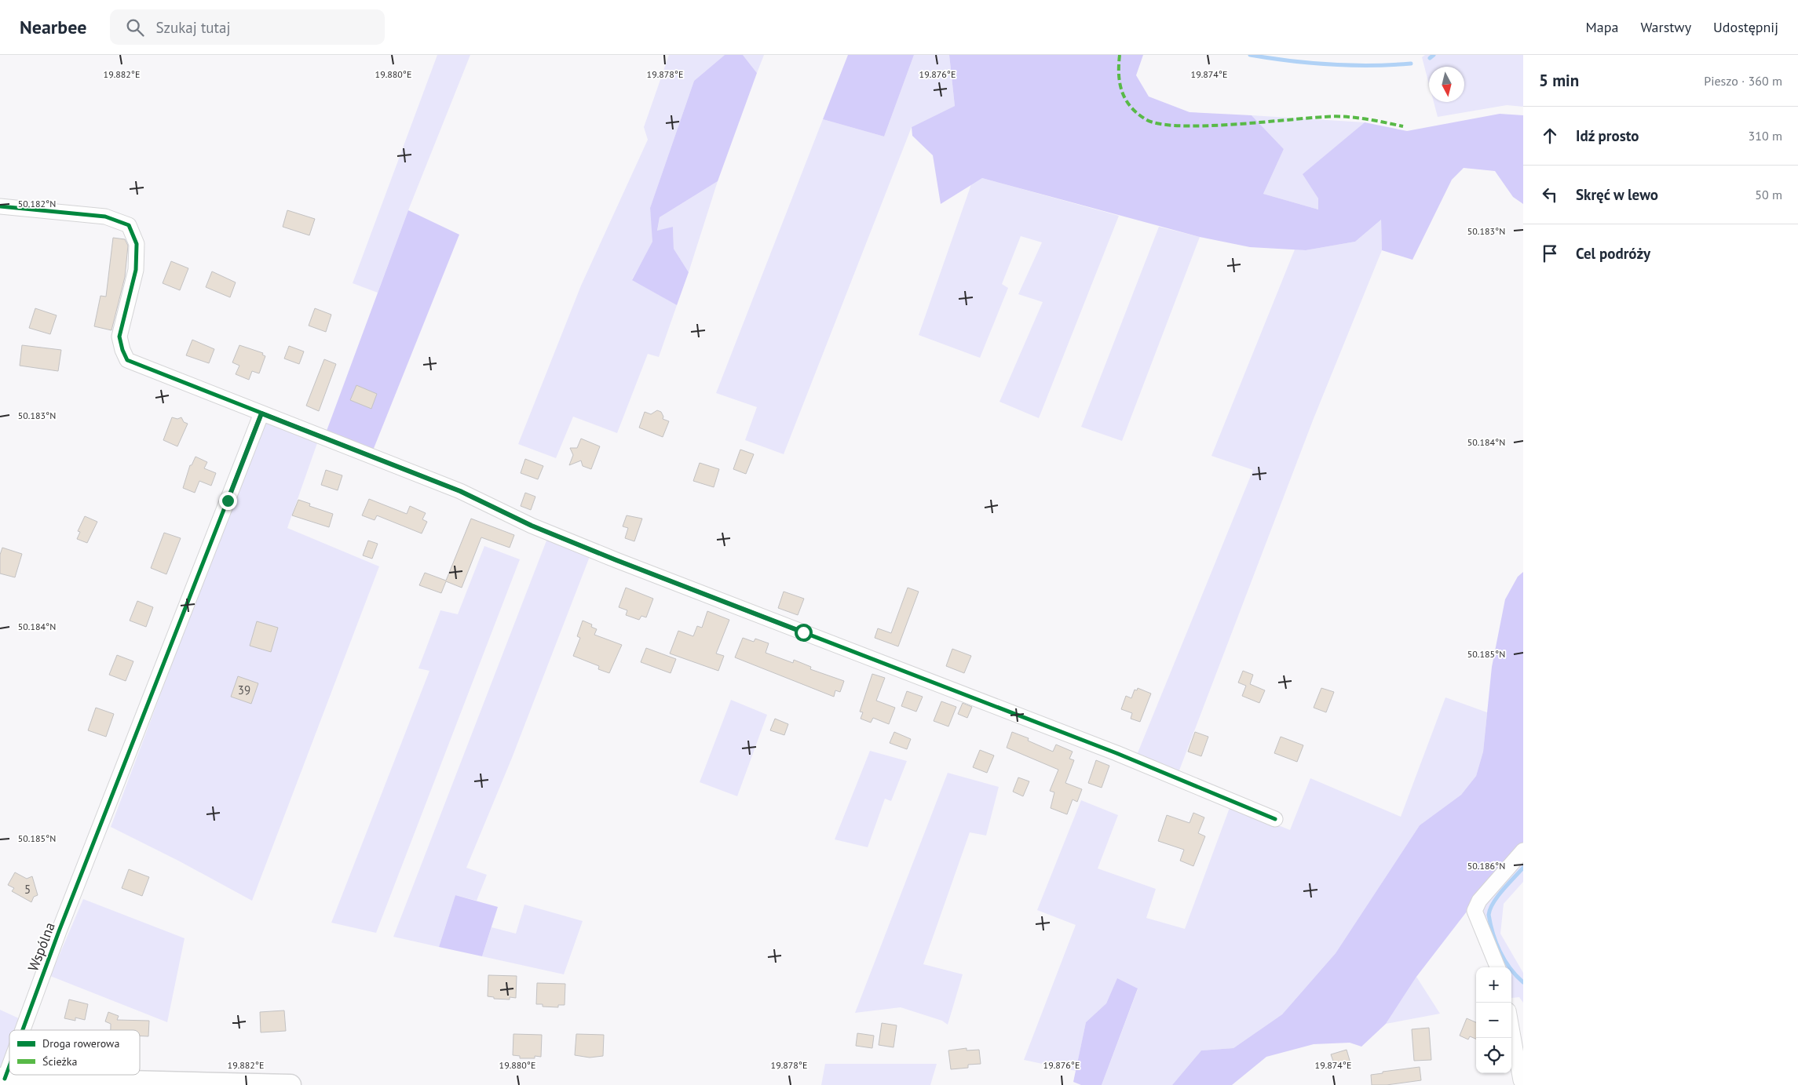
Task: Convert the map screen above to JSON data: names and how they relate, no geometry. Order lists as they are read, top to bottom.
{
  "streets": {
    "street": ["Wspólna"]
  },
  "house_numbers": ["39", "5"],
  "legend": ["Droga rowerowa", "Ścieżka"],
  "north": "bottom",
  "page": {
    "header": "Nearbee",
    "search": "Szukaj tutaj",
    "nav": ["Mapa", "Warstwy", "Udostępnij"],
    "heading": ["5 min", "Pieszo · 360 m"],
    "list": [
      ["Idź prosto", "310 m"],
      ["Skręć w lewo", "50 m"],
      "Cel podróży"
    ],
    "map_buttons": ["+", "−"]
  },
  "coordinates": [
    "19.882°E",
    "19.880°E",
    "19.878°E",
    "19.876°E",
    "19.874°E",
    "50.182°N",
    "50.183°N",
    "50.184°N",
    "50.185°N",
    "50.186°N"
  ]
}
